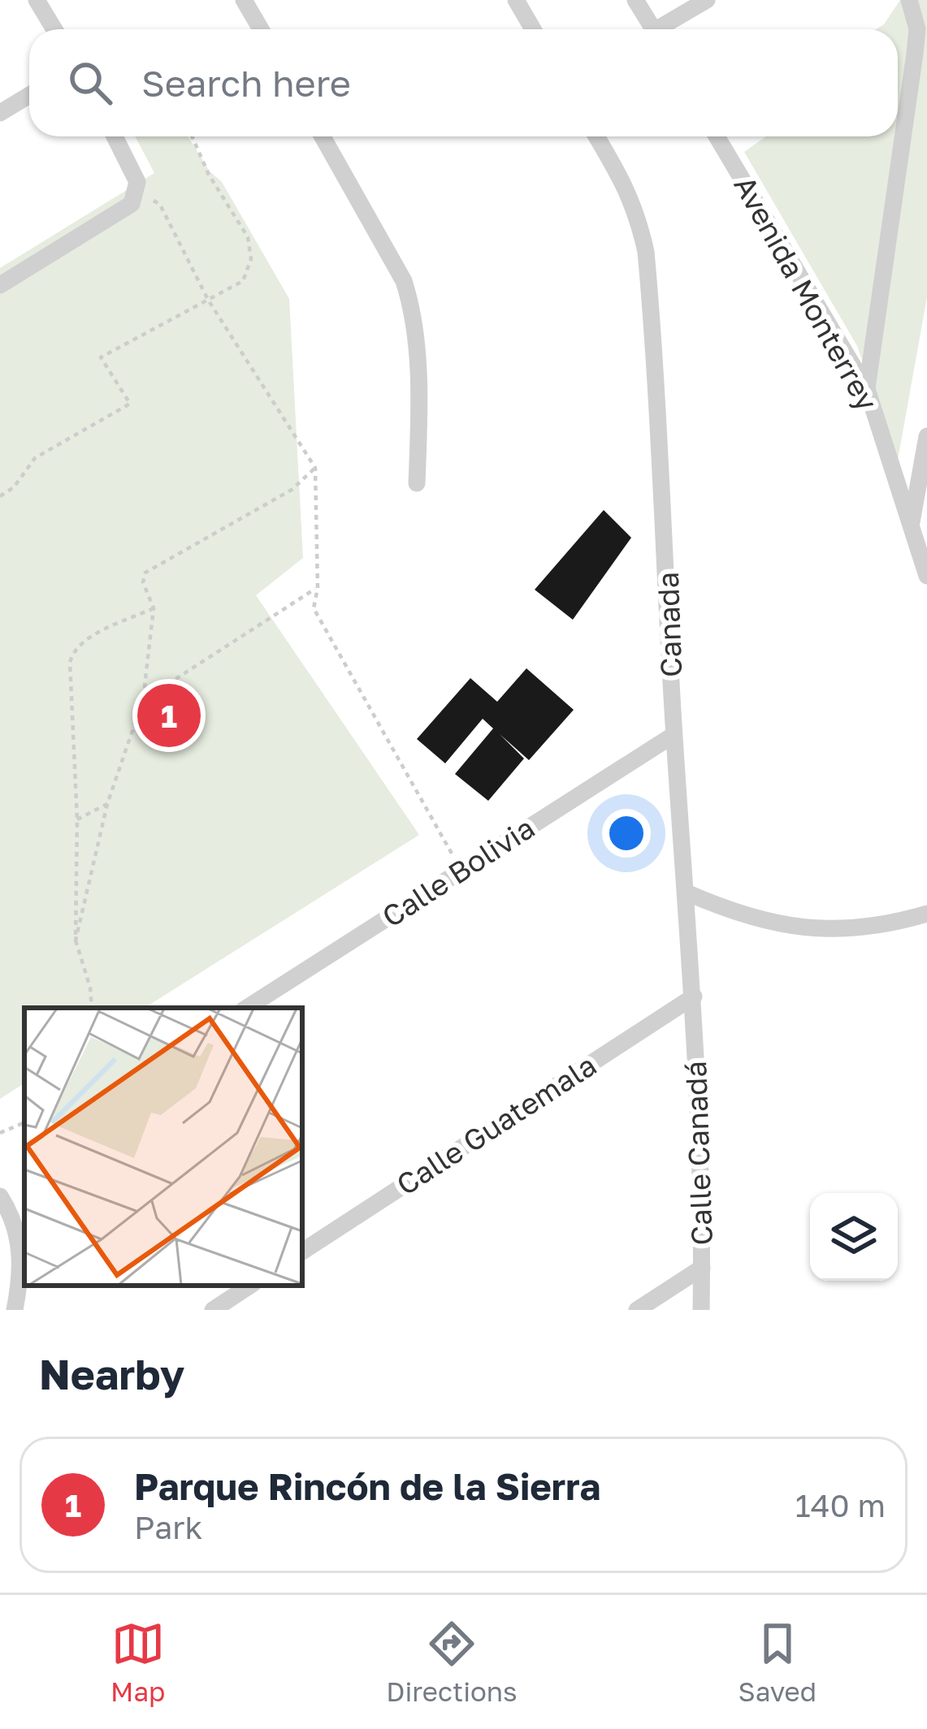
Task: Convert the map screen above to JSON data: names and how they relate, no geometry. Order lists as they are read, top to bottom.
{
  "streets": {
    "street": [
      "Avenida Monterrey",
      "Canada",
      "Calle Bolivia",
      "Calle Guatemala",
      "Calle Canadá"
    ]
  },
  "crossings": [
    ["Canada", "Calle Bolivia"],
    ["Canada", "Calle Guatemala"],
    ["Canada", "Calle Canadá"],
    ["Calle Guatemala", "Calle Canadá"]
  ],
  "page": {
    "search": "Search here",
    "pins": "1",
    "heading": "Nearby",
    "list": [
      {
        "mark": "1",
        "name": "Parque Rincón de la Sierra",
        "note": "Park",
        "value": "140 m"
      }
    ],
    "nav": ["Map", "Directions", "Saved"]
  }
}
